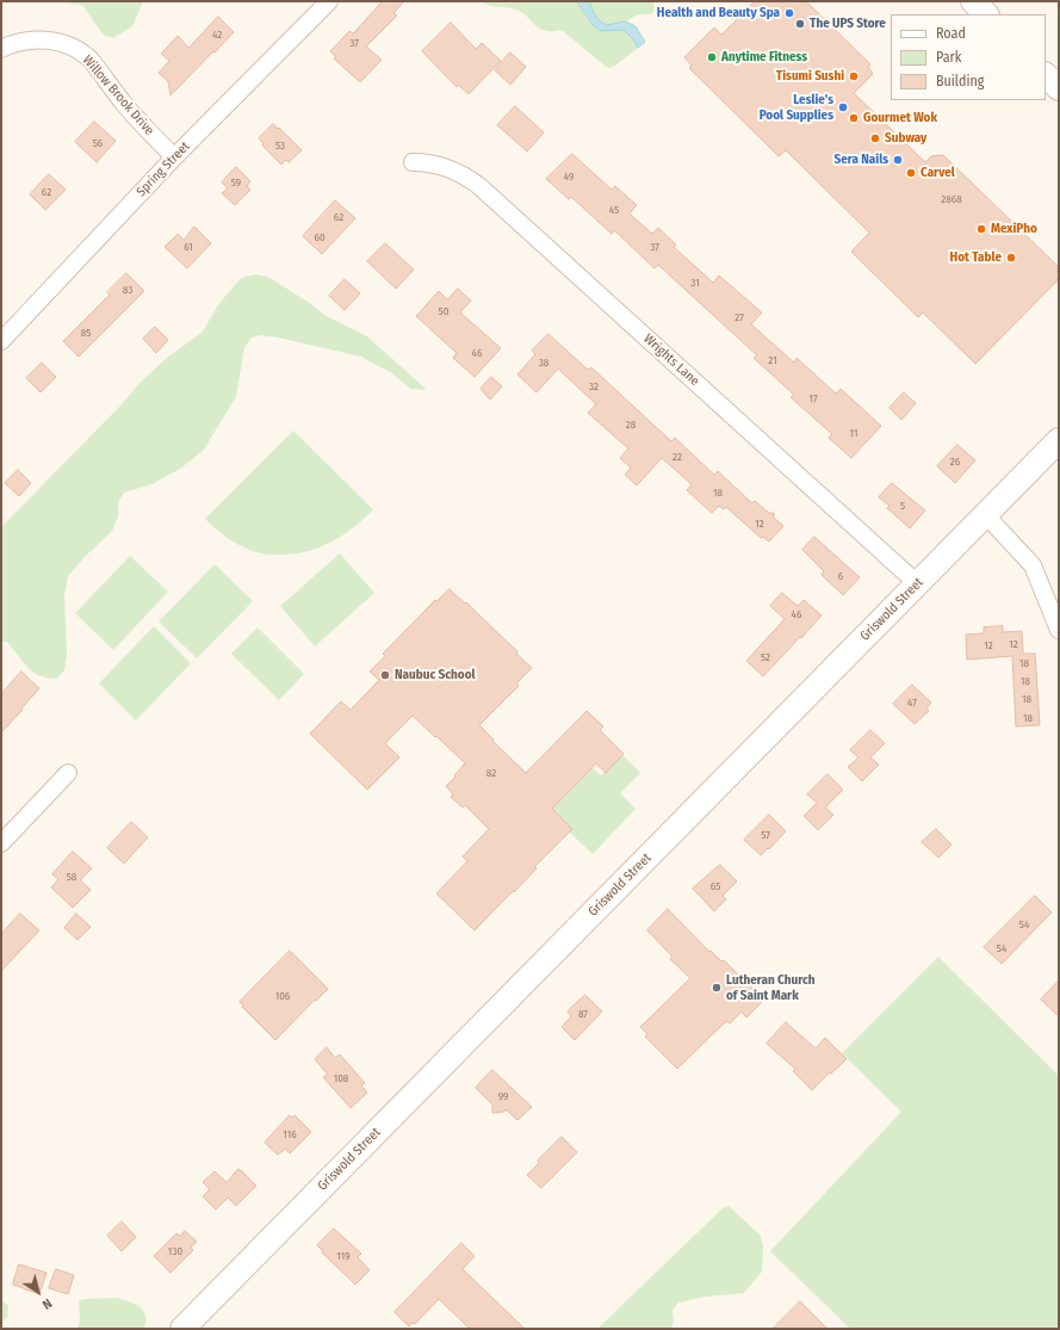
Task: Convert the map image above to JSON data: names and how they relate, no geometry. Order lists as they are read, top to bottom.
{
  "streets": {
    "main road": ["Griswold Street"],
    "street": ["Willow Brook Drive", "Spring Street", "Wrights Lane"]
  },
  "crossings": [
    ["Willow Brook Drive", "Spring Street"],
    ["Wrights Lane", "Griswold Street"]
  ],
  "places": [
    "Health and Beauty Spa",
    "The UPS Store",
    "Anytime Fitness",
    "Tisumi Sushi",
    "Leslie's Pool Supplies",
    "Gourmet Wok",
    "Subway",
    "Sera Nails",
    "Carvel",
    "MexiPho",
    "Hot Table",
    "Naubuc School",
    "Lutheran Church of Saint Mark"
  ],
  "house_numbers": [
    "42",
    "37",
    "56",
    "53",
    "49",
    "59",
    "62",
    "2868",
    "45",
    "62",
    "60",
    "61",
    "37",
    "31",
    "83",
    "50",
    "27",
    "85",
    "46",
    "21",
    "38",
    "32",
    "17",
    "28",
    "11",
    "22",
    "26",
    "18",
    "5",
    "12",
    "6",
    "46",
    "12",
    "12",
    "52",
    "18",
    "18",
    "18",
    "47",
    "18",
    "82",
    "57",
    "58",
    "65",
    "54",
    "54",
    "106",
    "87",
    "108",
    "99",
    "116",
    "130",
    "119"
  ],
  "legend": ["Road", "Park", "Building"],
  "north": "bottom right"
}
